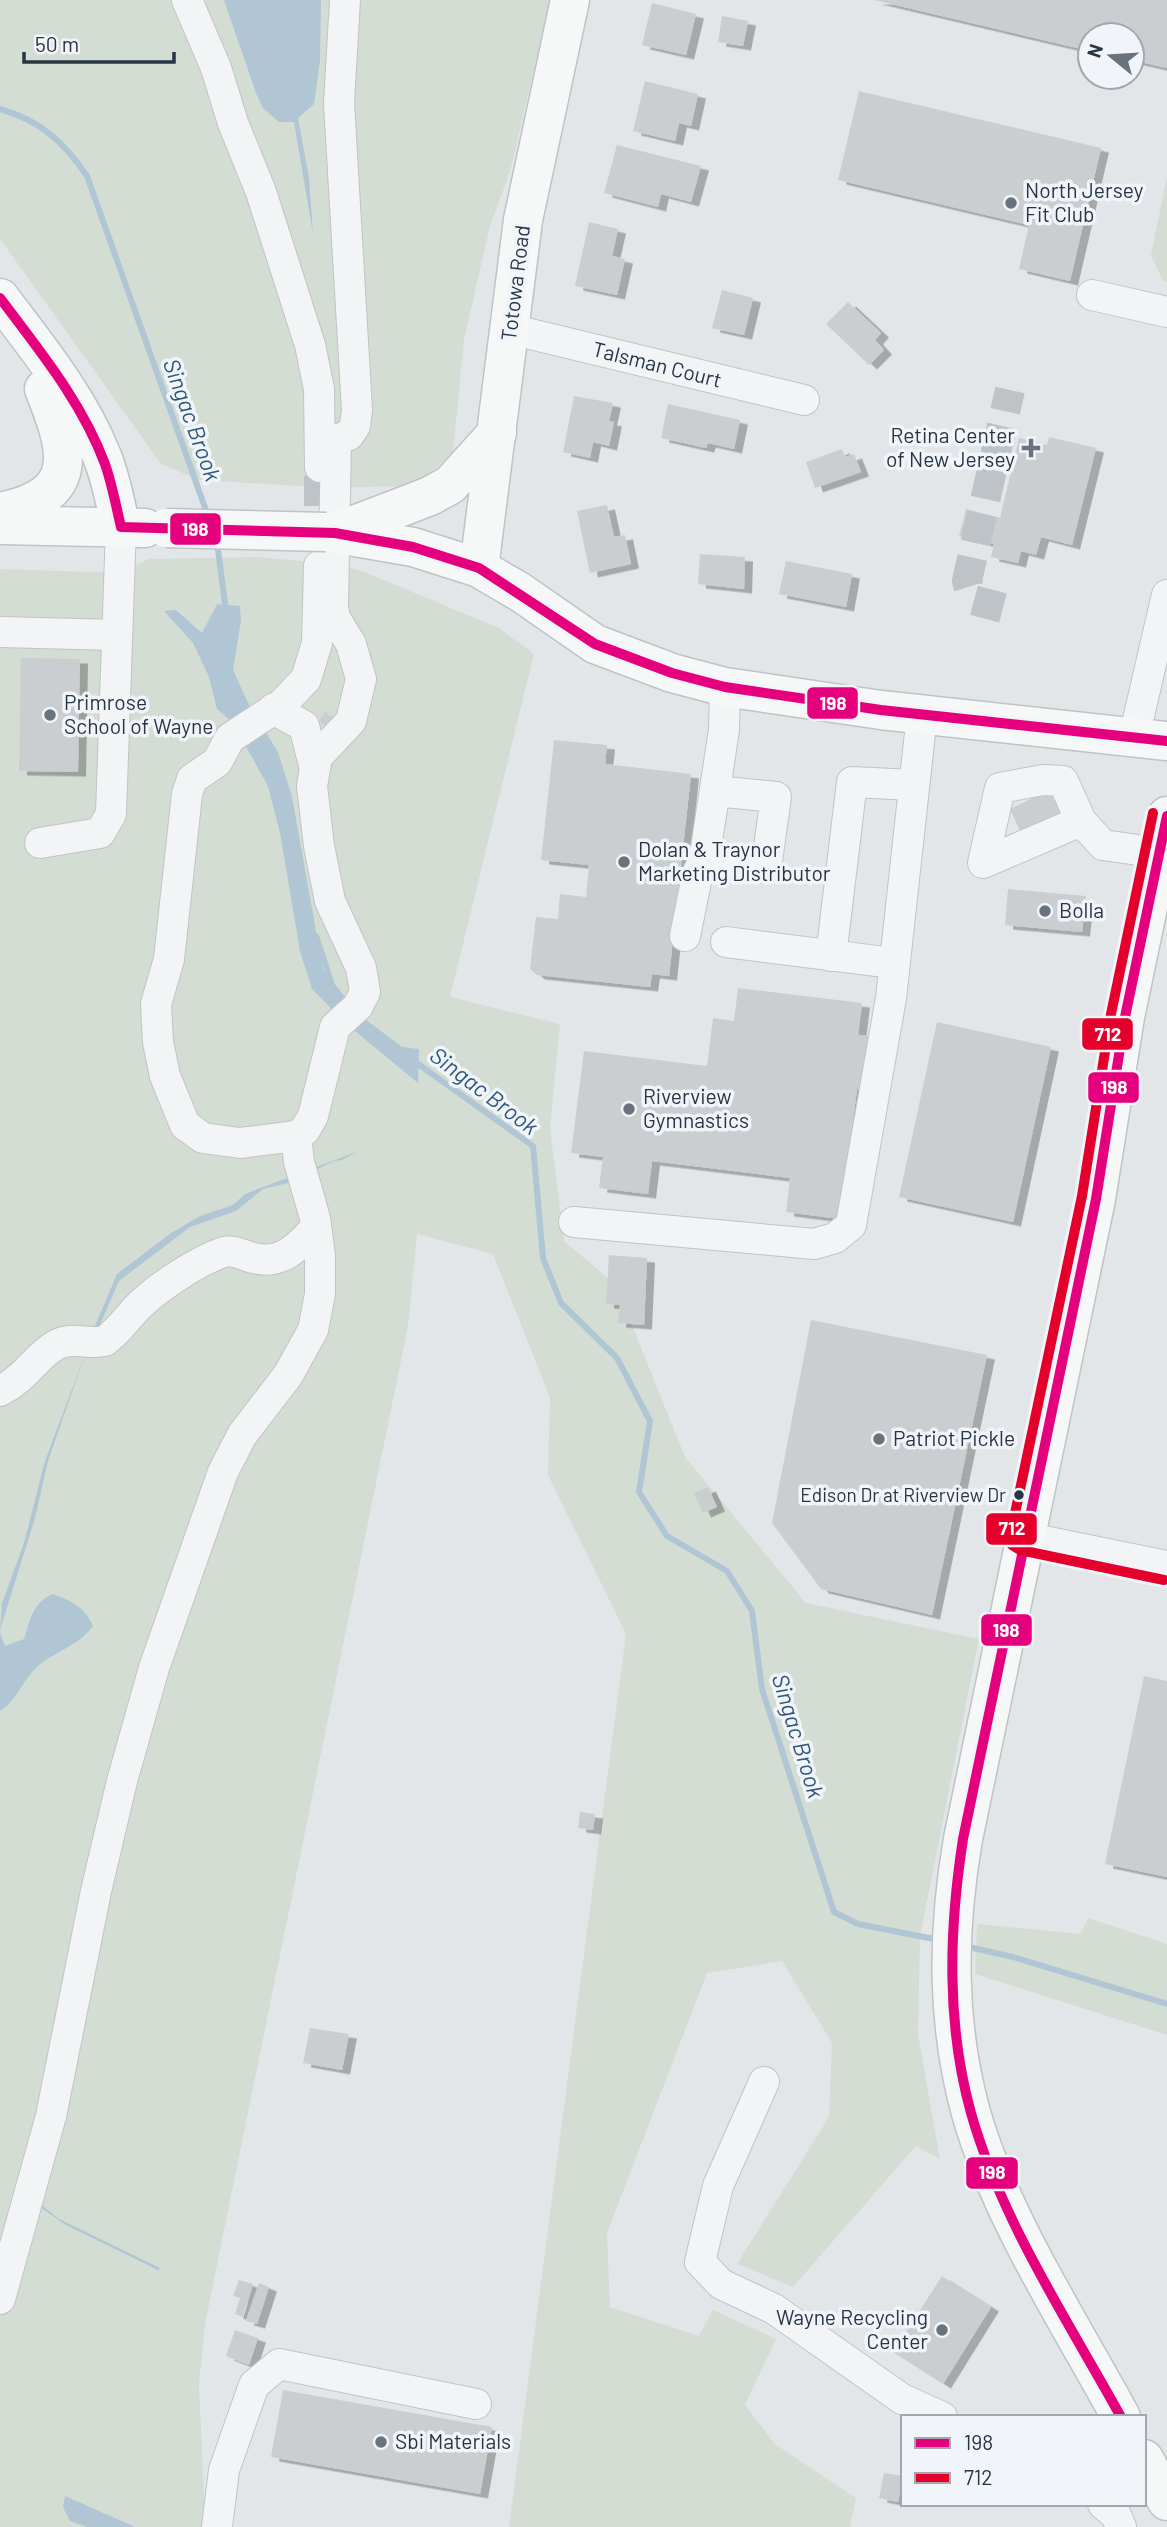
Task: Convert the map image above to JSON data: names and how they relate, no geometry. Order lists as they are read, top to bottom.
{
  "streets": {
    "main road": ["Totowa Road"],
    "street": ["Talsman Court"]
  },
  "crossings": [
    ["Totowa Road", "Talsman Court"]
  ],
  "water": ["Singac Brook"],
  "places": {
    "other": [
      "North Jersey Fit Club",
      "Primrose School of Wayne",
      "Dolan & Traynor Marketing Distributor",
      "Bolla",
      "Riverview Gymnastics",
      "Patriot Pickle",
      "Edison Dr at Riverview Dr",
      "Wayne Recycling Center",
      "Sbi Materials"
    ],
    "health": ["Retina Center of New Jersey"]
  },
  "lines": ["transit line 198", "transit line 712"],
  "legend": ["198", "712"],
  "scale_bar": "50 m",
  "north": "left"
}
